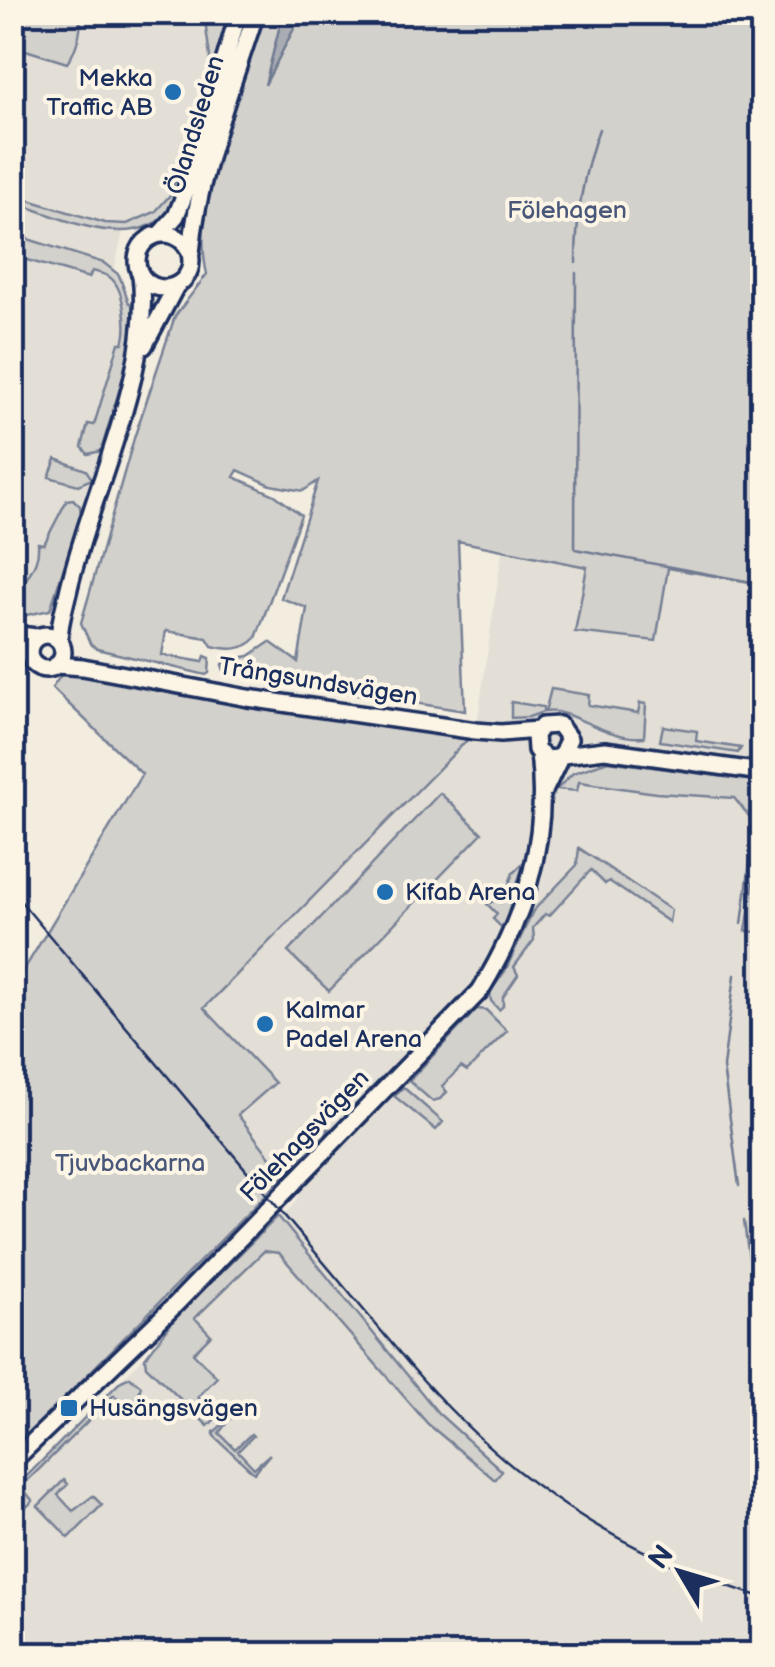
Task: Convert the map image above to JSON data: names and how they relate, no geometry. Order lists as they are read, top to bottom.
{
  "streets": {
    "main road": ["Ölandsleden", "Trångsundsvägen", "Fölehagsvägen"]
  },
  "crossings": [
    ["Ölandsleden", "Trångsundsvägen"],
    ["Trångsundsvägen", "Fölehagsvägen"]
  ],
  "parks": ["Fölehagen", "Tjuvbackarna"],
  "places": {
    "other": ["Mekka Traffic AB", "Kifab Arena", "Kalmar Padel Arena"],
    "transit": ["Husängsvägen"]
  },
  "north": "top left"
}
